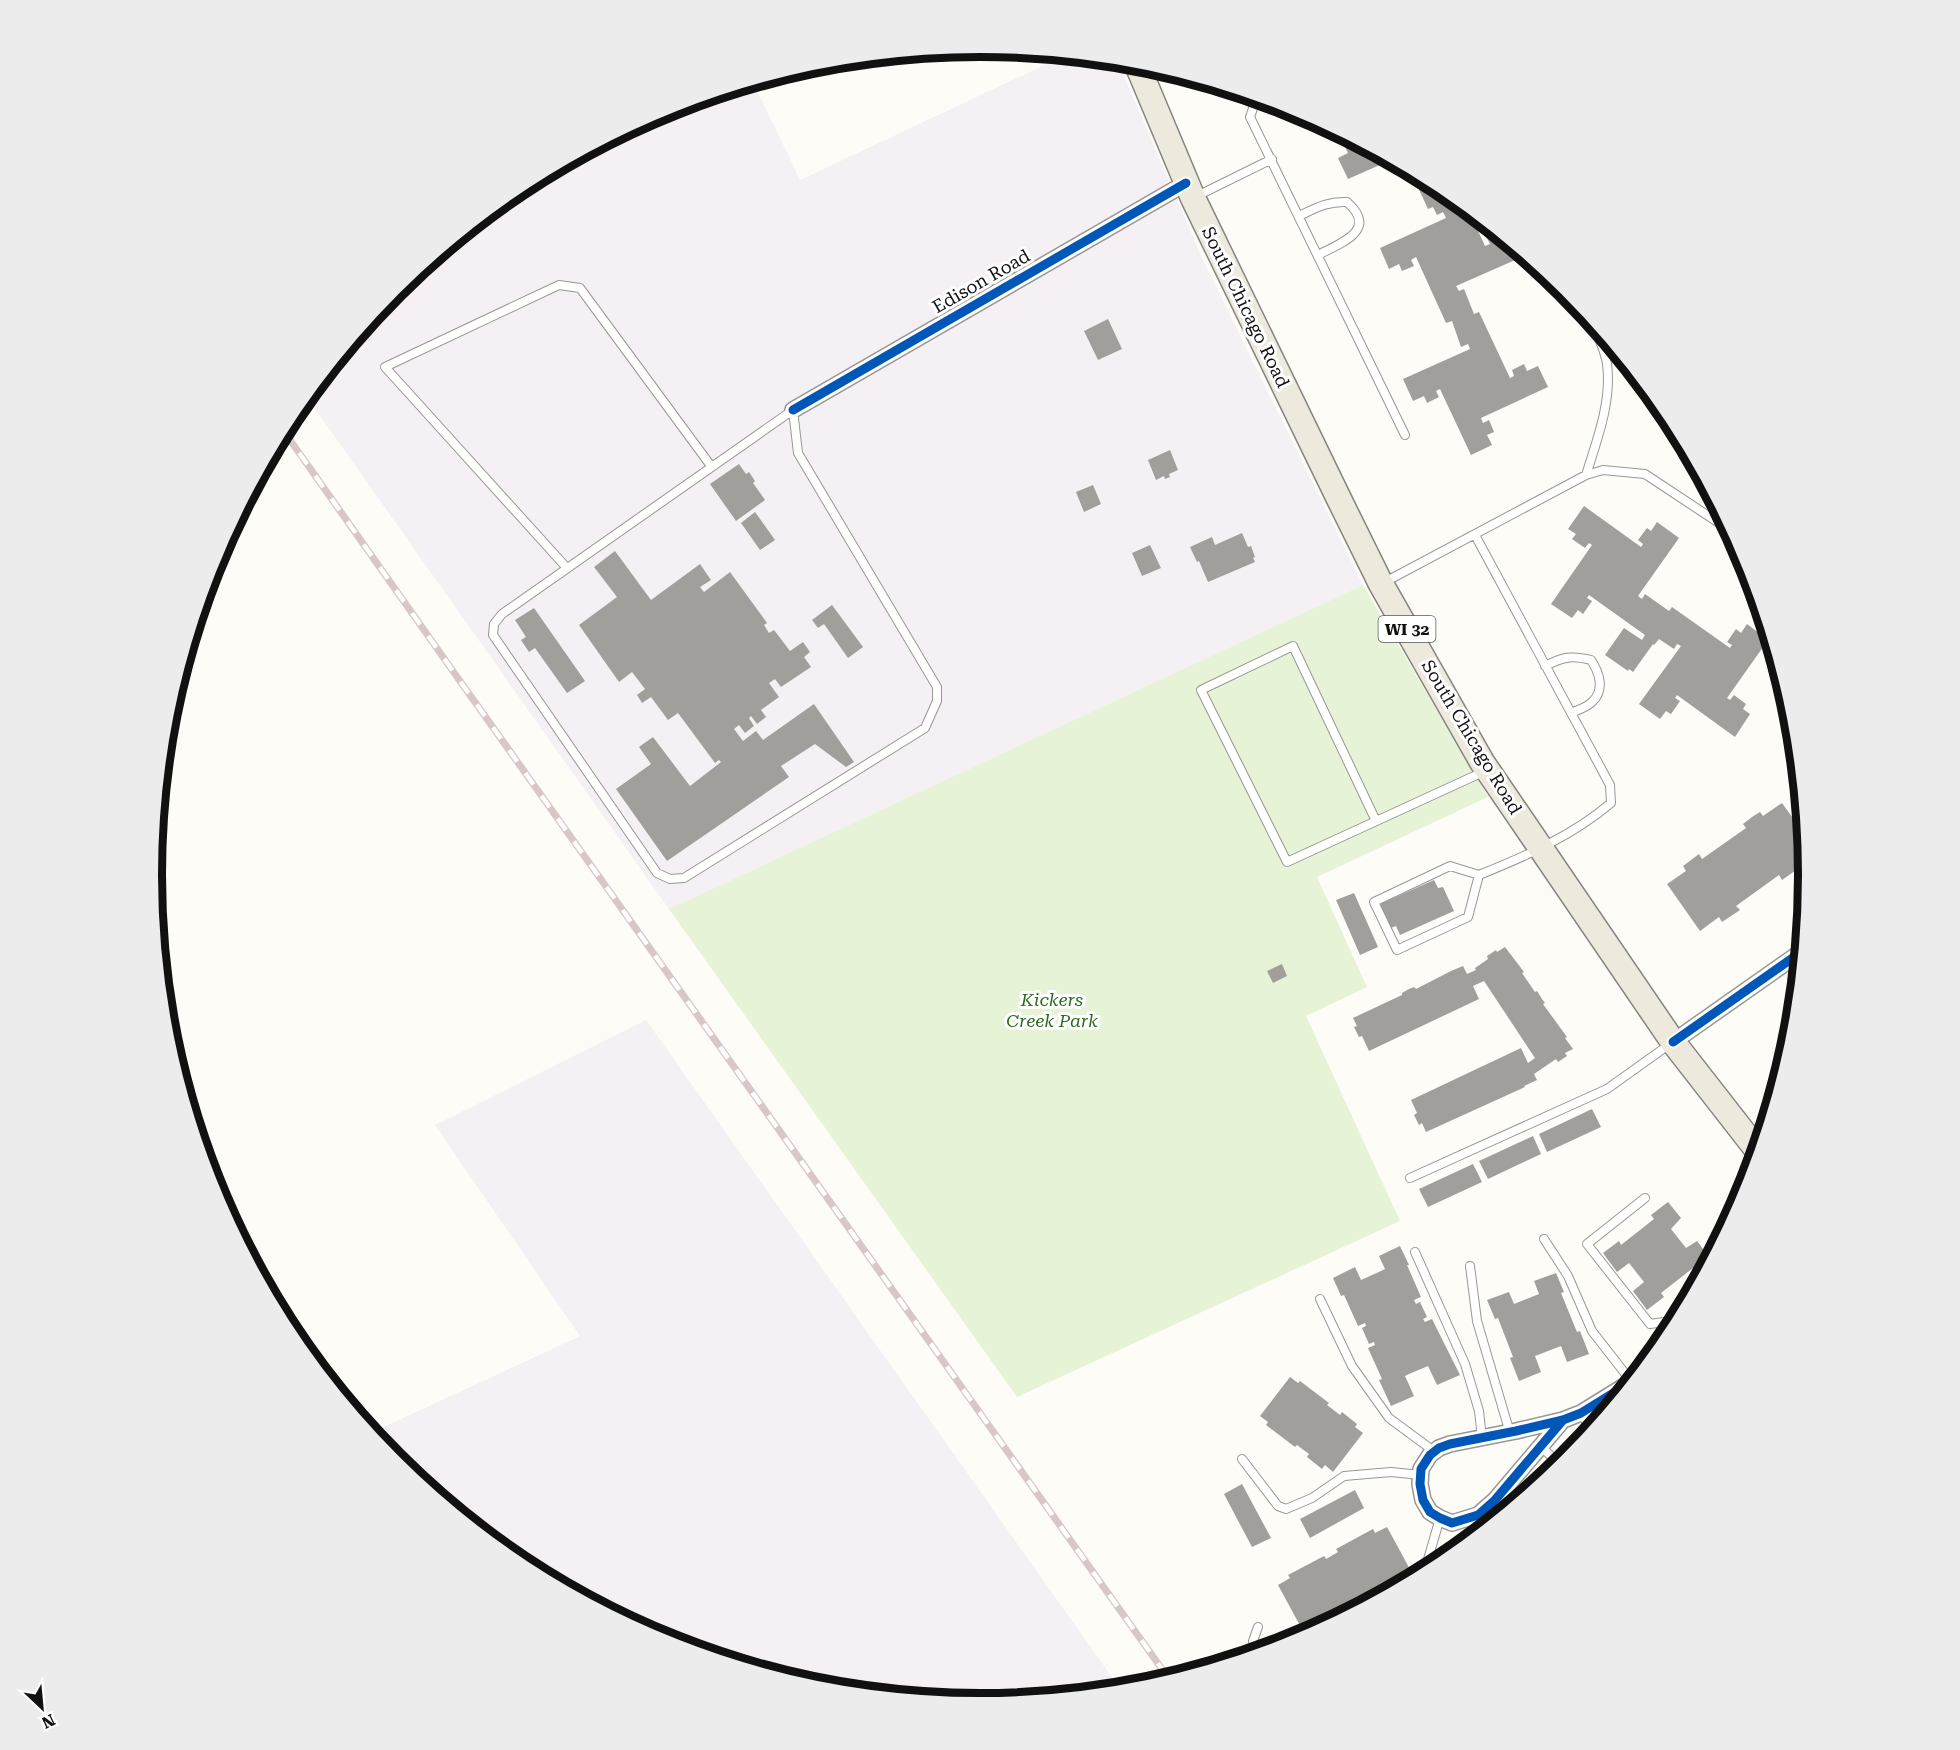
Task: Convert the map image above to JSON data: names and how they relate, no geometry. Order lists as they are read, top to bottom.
{
  "streets": {
    "main road": ["South Chicago Road", "WI 32"],
    "street": ["Edison Road"]
  },
  "crossings": [
    ["Edison Road", "South Chicago Road"]
  ],
  "parks": ["Kickers Creek Park"],
  "north": "bottom right"
}
